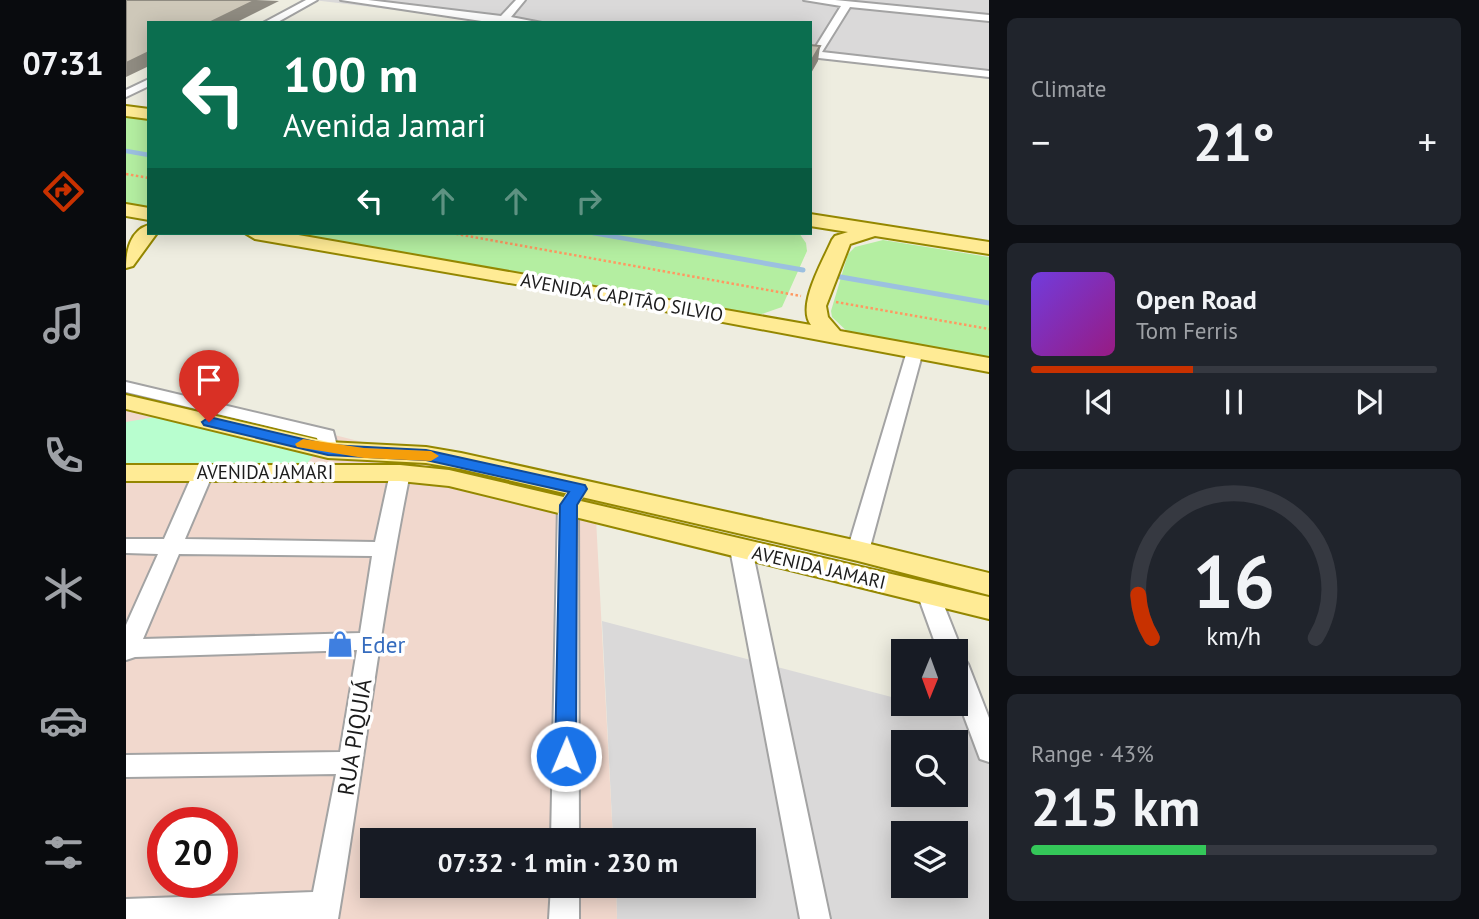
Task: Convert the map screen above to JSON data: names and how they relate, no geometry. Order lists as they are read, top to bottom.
{
  "streets": {
    "main road": ["AVENIDA CAPITÃO SILVIO", "AVENIDA JAMARI"],
    "street": ["RUA PIQUIÁ"]
  },
  "crossings": [
    ["AVENIDA JAMARI", "RUA PIQUIÁ"]
  ],
  "places": {
    "shop": ["Eder"]
  },
  "north": "bottom",
  "page": {
    "tabs": "07:31",
    "tile": [
      "Climate",
      ["Range · 43%", "215 km"]
    ],
    "turn": ["100 m", "Avenida Jamari"],
    "heat": ["−", "21°", "+"],
    "song": ["Open Road", "Tom Ferris"],
    "limit": "20",
    "trip": "07:32 · 1 min · 230 m",
    "gauge": ["16", "km/h"]
  }
}
